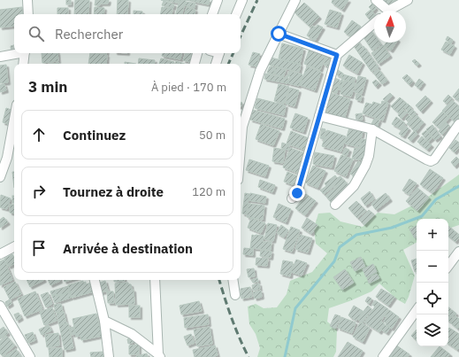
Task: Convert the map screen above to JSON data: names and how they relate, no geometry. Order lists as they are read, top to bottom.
{
  "north": "top",
  "page": {
    "search": "Rechercher",
    "heading": ["3 min", "À pied · 170 m"],
    "list": [
      ["Continuez", "50 m"],
      ["Tournez à droite", "120 m"],
      "Arrivée à destination"
    ],
    "map_buttons": ["+", "−"]
  }
}
